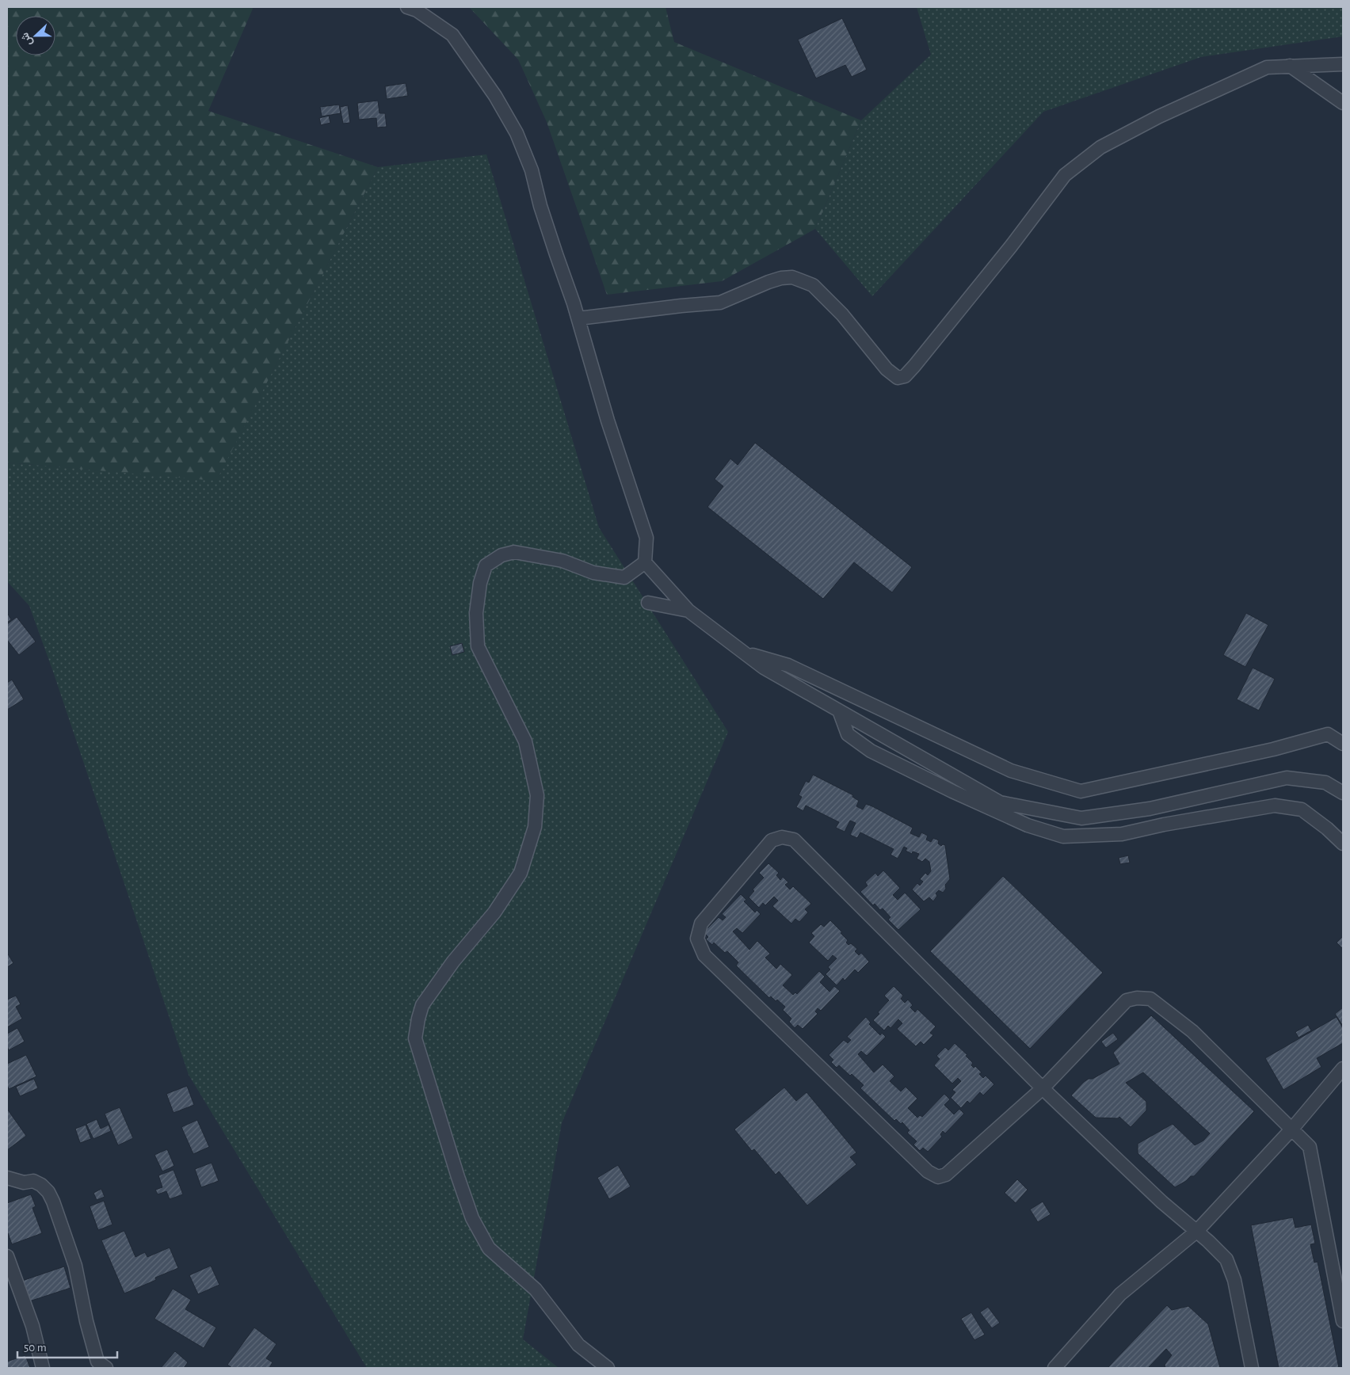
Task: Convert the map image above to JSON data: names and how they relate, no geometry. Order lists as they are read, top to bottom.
{
  "scale_bar": "50 m",
  "north": "left"
}
